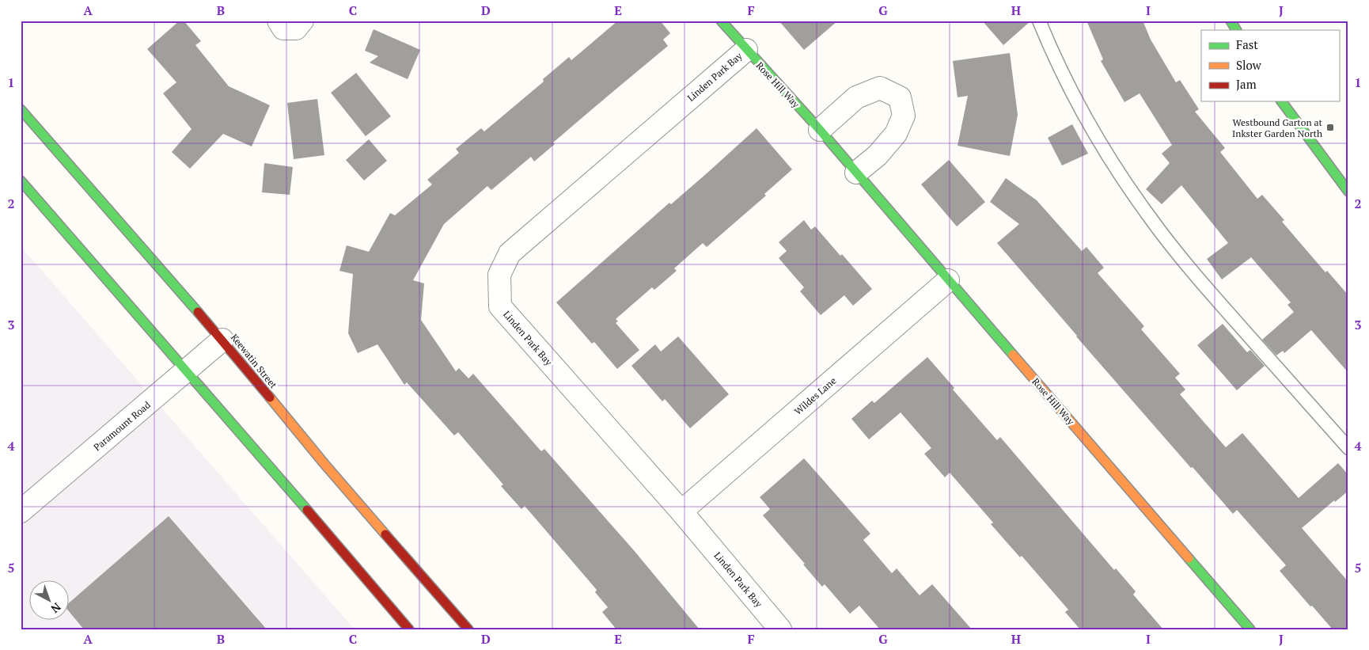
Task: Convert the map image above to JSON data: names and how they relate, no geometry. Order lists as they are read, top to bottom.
{
  "streets": {
    "street": [
      "Linden Park Bay",
      "Rose Hill Way",
      "Keewatin Street",
      "Wildes Lane",
      "Paramount Road"
    ]
  },
  "crossings": [
    ["Linden Park Bay", "Rose Hill Way"],
    ["Linden Park Bay", "Wildes Lane"],
    ["Rose Hill Way", "Wildes Lane"],
    ["Keewatin Street", "Paramount Road"]
  ],
  "places": {
    "transit": ["Westbound Garton at Inkster Garden North"]
  },
  "legend": ["Fast", "Slow", "Jam"],
  "north": "bottom right",
  "grid": {
    "columns": [
      "A",
      "B",
      "C",
      "D",
      "E",
      "F",
      "G",
      "H",
      "I",
      "J"
    ],
    "rows": [
      "1",
      "2",
      "3",
      "4",
      "5"
    ]
  }
}
